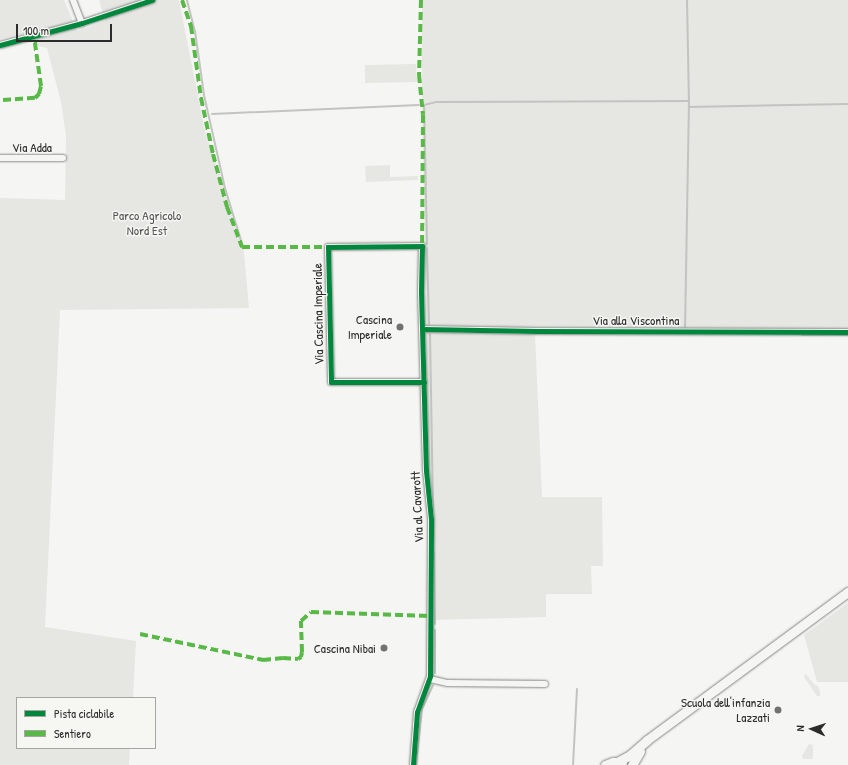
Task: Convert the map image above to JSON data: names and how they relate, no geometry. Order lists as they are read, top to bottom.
{
  "streets": {
    "street": [
      "Via Adda",
      "Via Cascina Imperiale",
      "Via alla Viscontina",
      "Via al Cavarott"
    ]
  },
  "crossings": [
    ["Via Cascina Imperiale", "Via al Cavarott"],
    ["Via alla Viscontina", "Via al Cavarott"]
  ],
  "parks": ["Parco Agricolo Nord Est"],
  "places": ["Cascina Imperiale", "Cascina Nibai", "Scuola dell'infanzia Lazzati"],
  "legend": ["Pista ciclabile", "Sentiero"],
  "scale_bar": "100 m",
  "north": "left"
}
